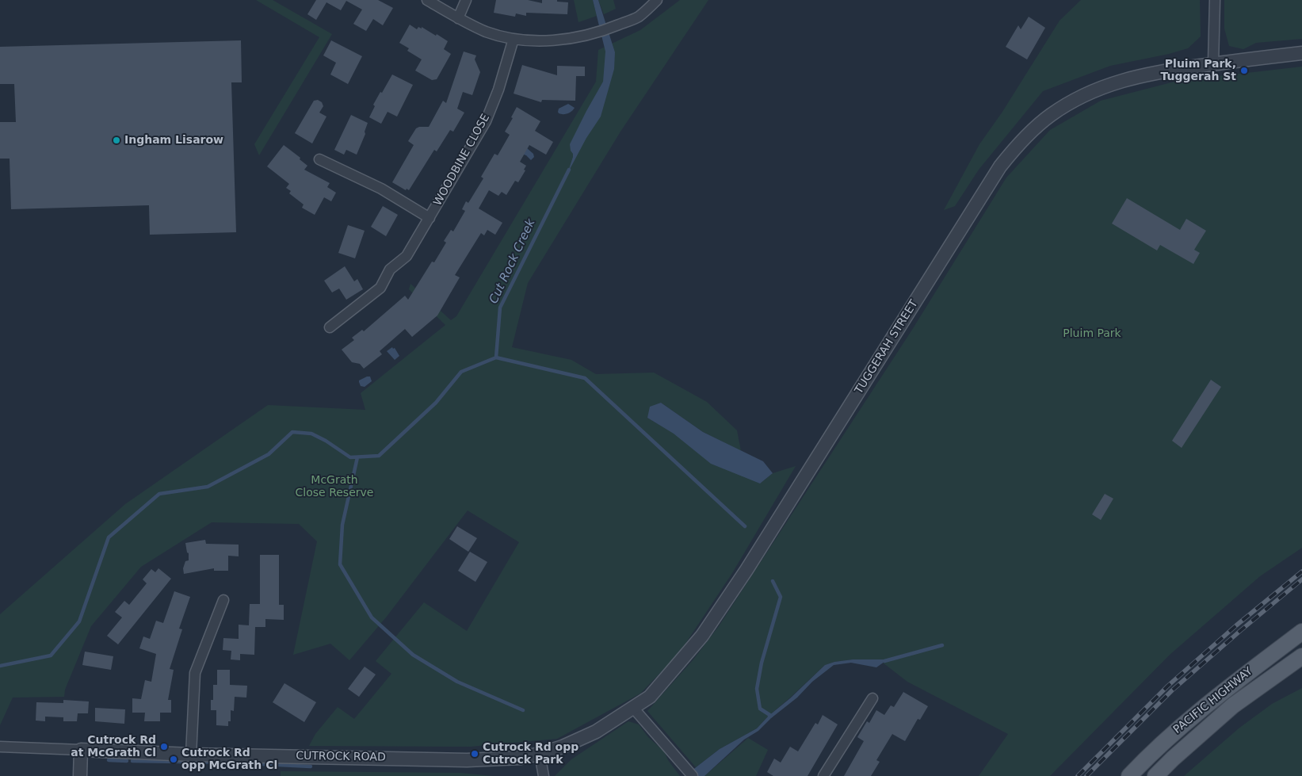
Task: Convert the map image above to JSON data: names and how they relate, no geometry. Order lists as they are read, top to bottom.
{
  "streets": {
    "main road": ["PACIFIC HIGHWAY"],
    "street": ["WOODBINE CLOSE", "TUGGERAH STREET", "CUTROCK ROAD"]
  },
  "crossings": [
    ["TUGGERAH STREET", "CUTROCK ROAD"]
  ],
  "water": ["Cut Rock Creek"],
  "parks": ["Pluim Park", "McGrath Close Reserve"],
  "places": [
    "Pluim Park, Tuggerah St",
    "Ingham Lisarow",
    "Cutrock Rd at McGrath Cl",
    "Cutrock Rd opp Cutrock Park",
    "Cutrock Rd opp McGrath Cl"
  ]
}
